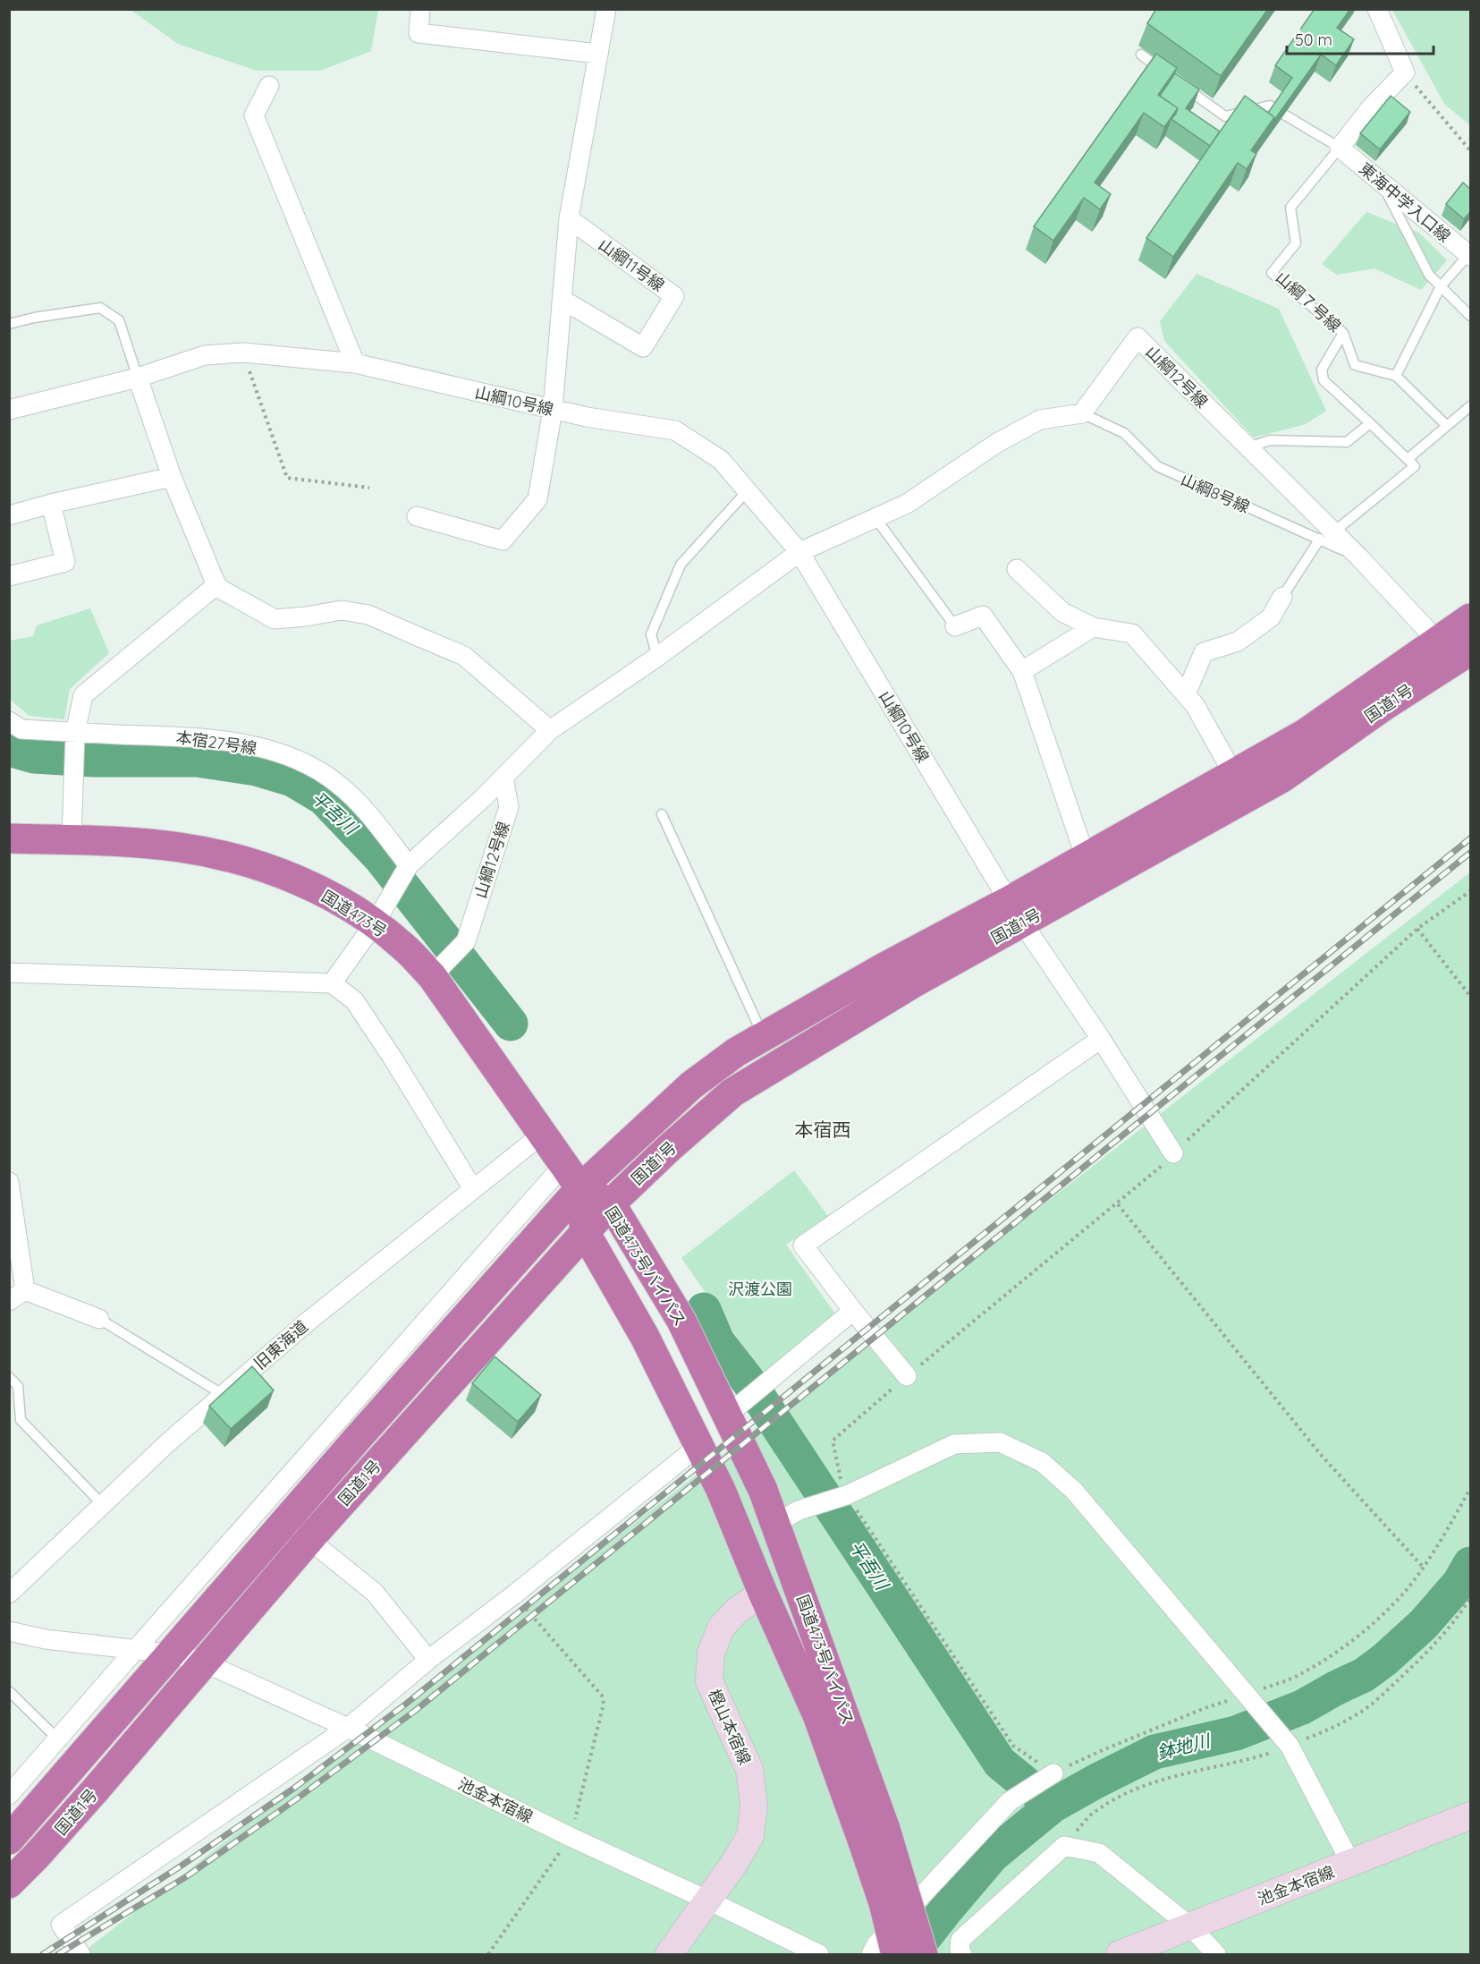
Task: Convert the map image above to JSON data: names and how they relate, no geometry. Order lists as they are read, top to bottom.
{
  "streets": {
    "highway": ["国道1号", "国道473号", "国道473号バイパス"],
    "street": [
      "東海中学入口線",
      "山綱11号線",
      "山綱12号線",
      "山綱10号線",
      "本宿27号線",
      "旧東海道",
      "樫山本宿線",
      "池金本宿線"
    ],
    "lane": ["山綱７号線", "山綱8号線"]
  },
  "crossings": [
    ["東海中学入口線", "山綱７号線"],
    ["山綱12号線", "山綱8号線"],
    ["山綱12号線", "国道1号"],
    ["山綱12号線", "国道473号"],
    ["山綱10号線", "国道1号"],
    ["国道1号", "国道473号"],
    ["国道1号", "国道473号バイパス"],
    ["国道1号", "池金本宿線"],
    ["国道473号", "国道473号バイパス"],
    ["国道473号", "旧東海道"],
    ["国道473号バイパス", "樫山本宿線"],
    ["樫山本宿線", "池金本宿線"]
  ],
  "districts": ["本宿西"],
  "water": ["平吾川", "鉢地川"],
  "parks": ["沢渡公園"],
  "scale_bar": "50 m"
}
